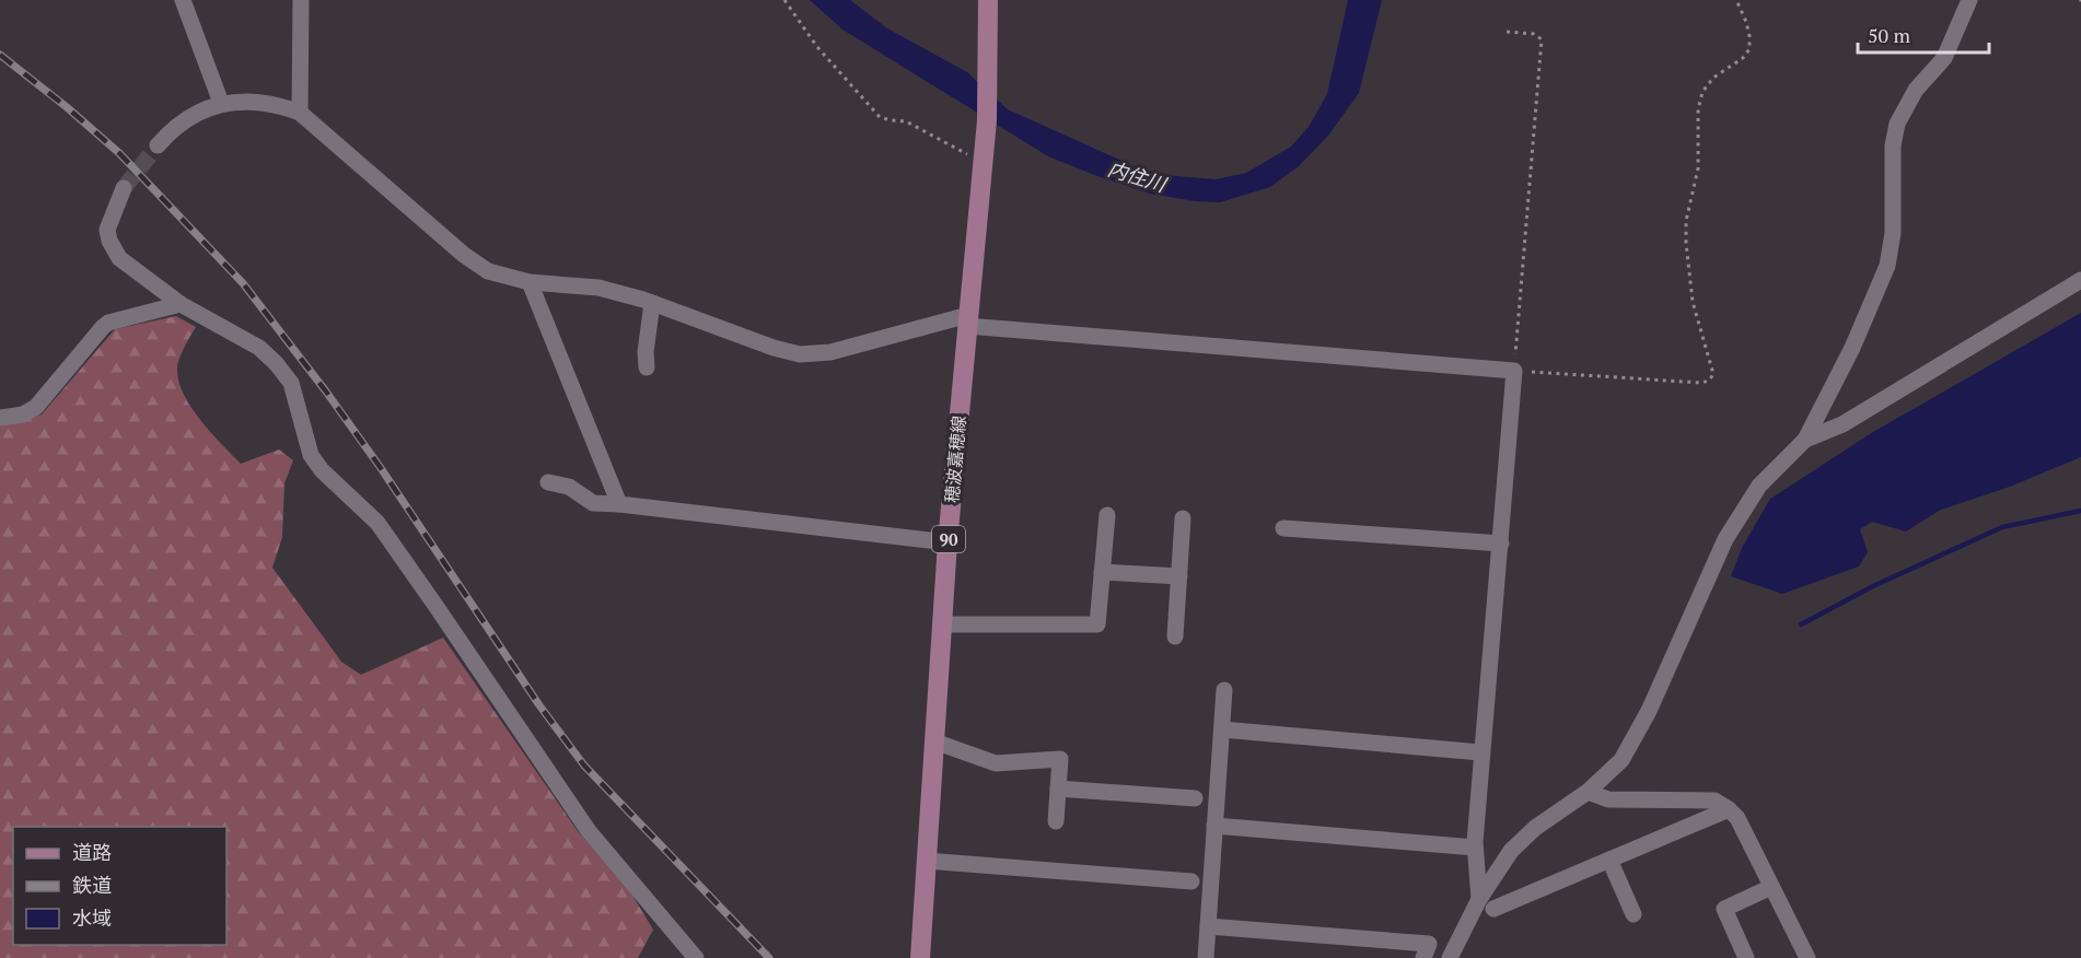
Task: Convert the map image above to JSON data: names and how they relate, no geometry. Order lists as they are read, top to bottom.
{
  "streets": {
    "main road": ["穂波嘉穂線", "90"]
  },
  "water": ["内住川"],
  "legend": ["道路", "鉄道", "水域"],
  "scale_bar": "50 m"
}
